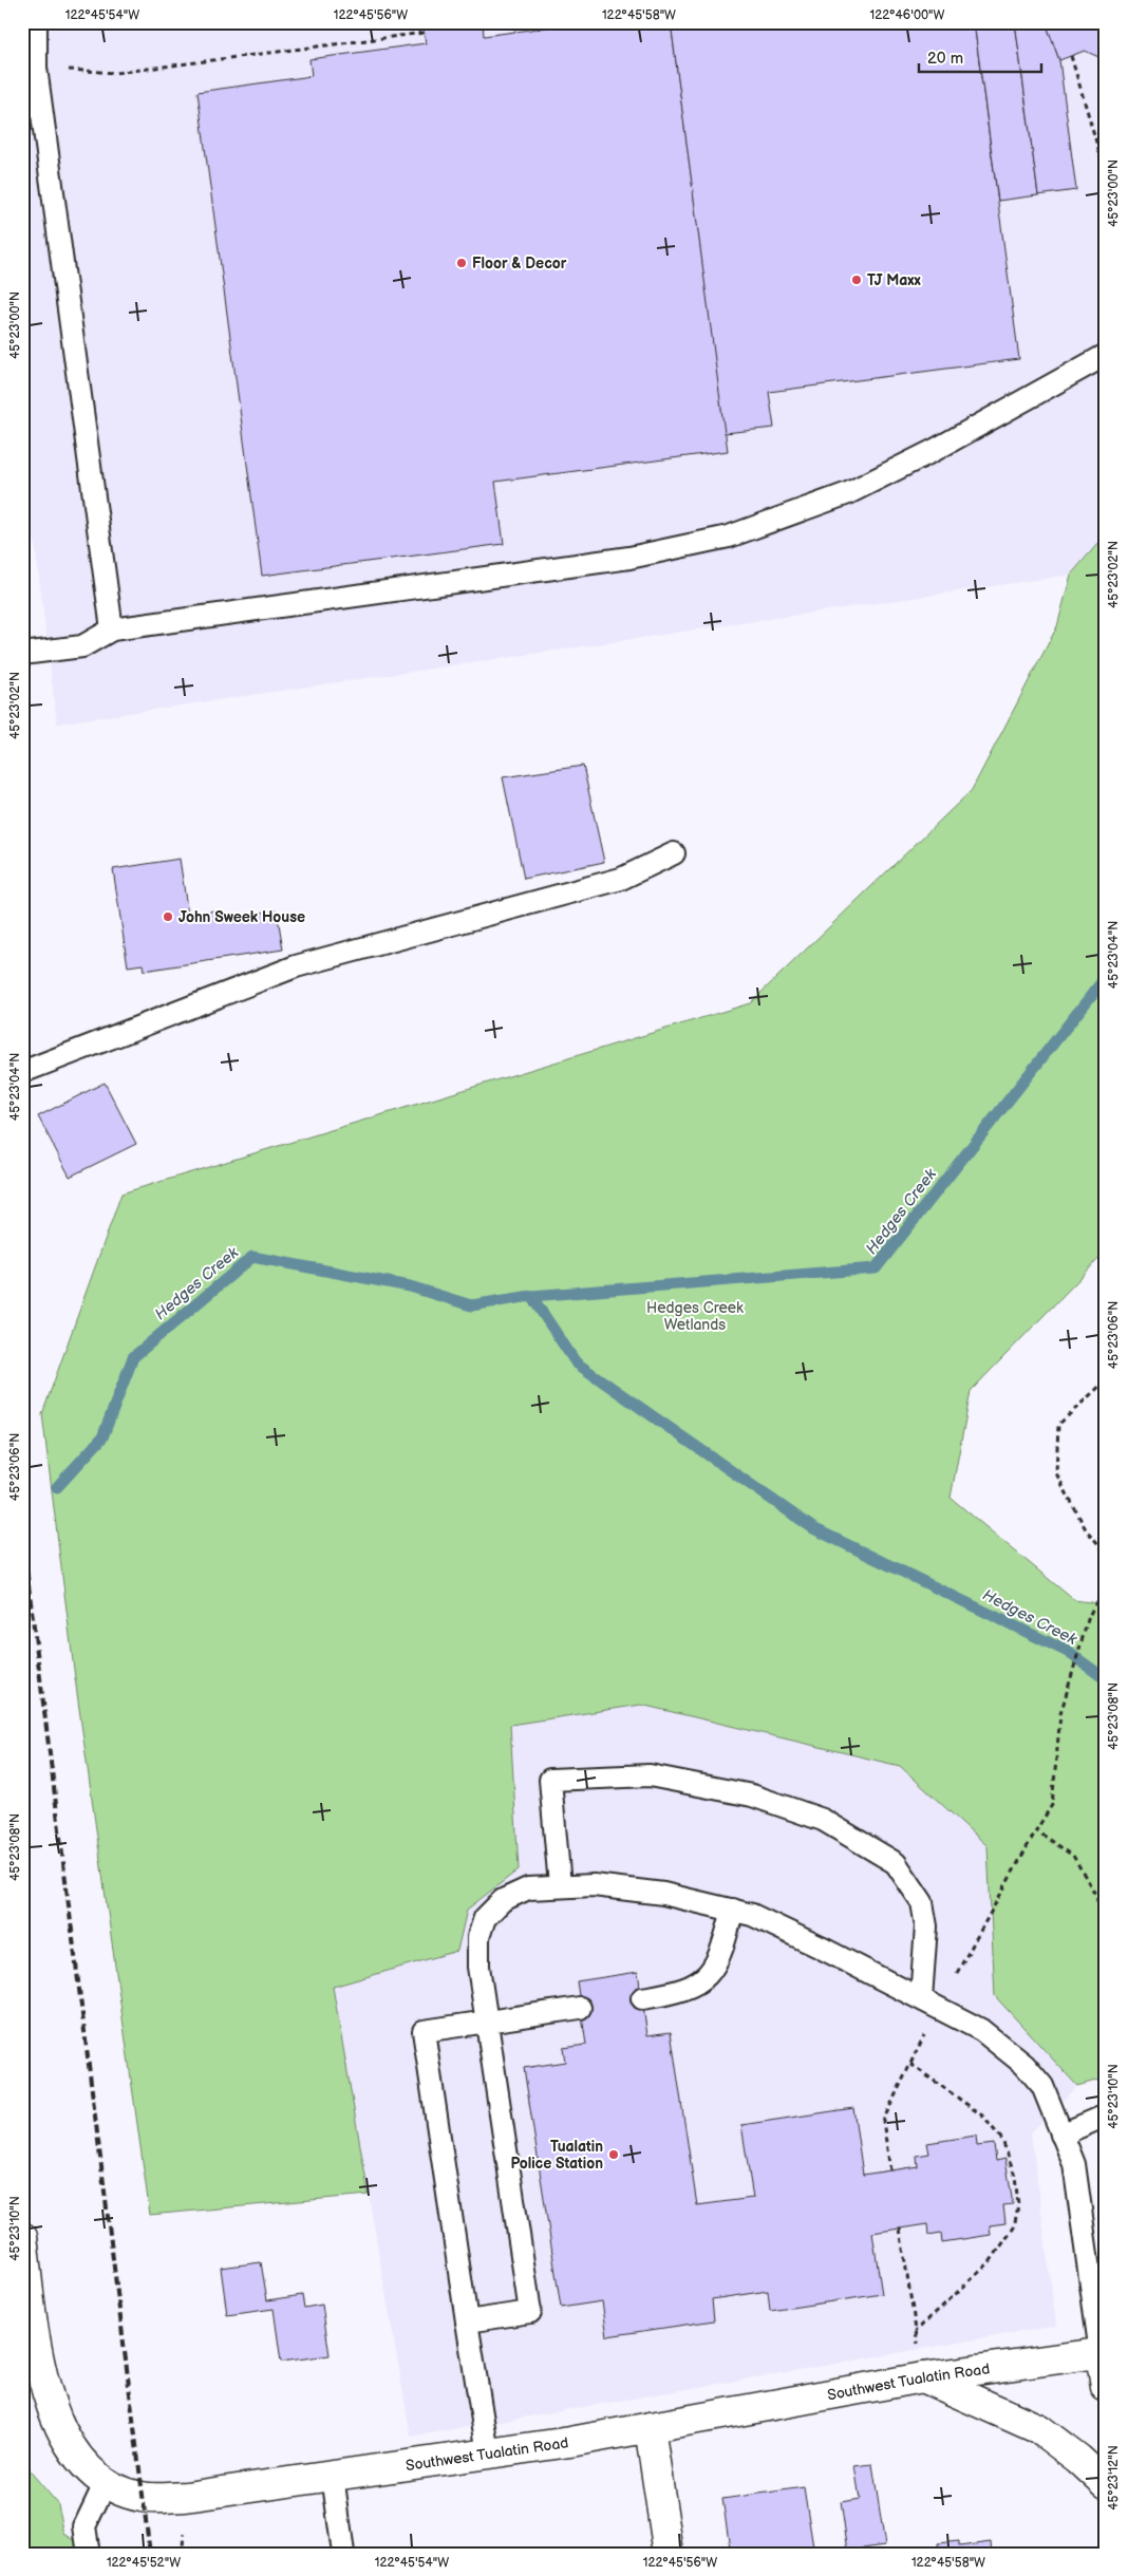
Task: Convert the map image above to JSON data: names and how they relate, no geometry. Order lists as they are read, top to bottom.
{
  "streets": {
    "main road": ["Southwest Tualatin Road"]
  },
  "water": ["Hedges Creek"],
  "parks": ["Hedges Creek Wetlands"],
  "places": [
    "Floor & Decor",
    "TJ Maxx",
    "John Sweek House",
    "Tualatin Police Station"
  ],
  "scale_bar": "20 m",
  "coordinates": [
    "122°45'54\"W",
    "122°45'56\"W",
    "122°45'58\"W",
    "122°46'00\"W",
    "45°23'00\"N",
    "45°23'02\"N",
    "45°23'04\"N",
    "45°23'06\"N",
    "45°23'08\"N",
    "45°23'10\"N",
    "45°23'12\"N",
    "122°45'52\"W"
  ]
}
